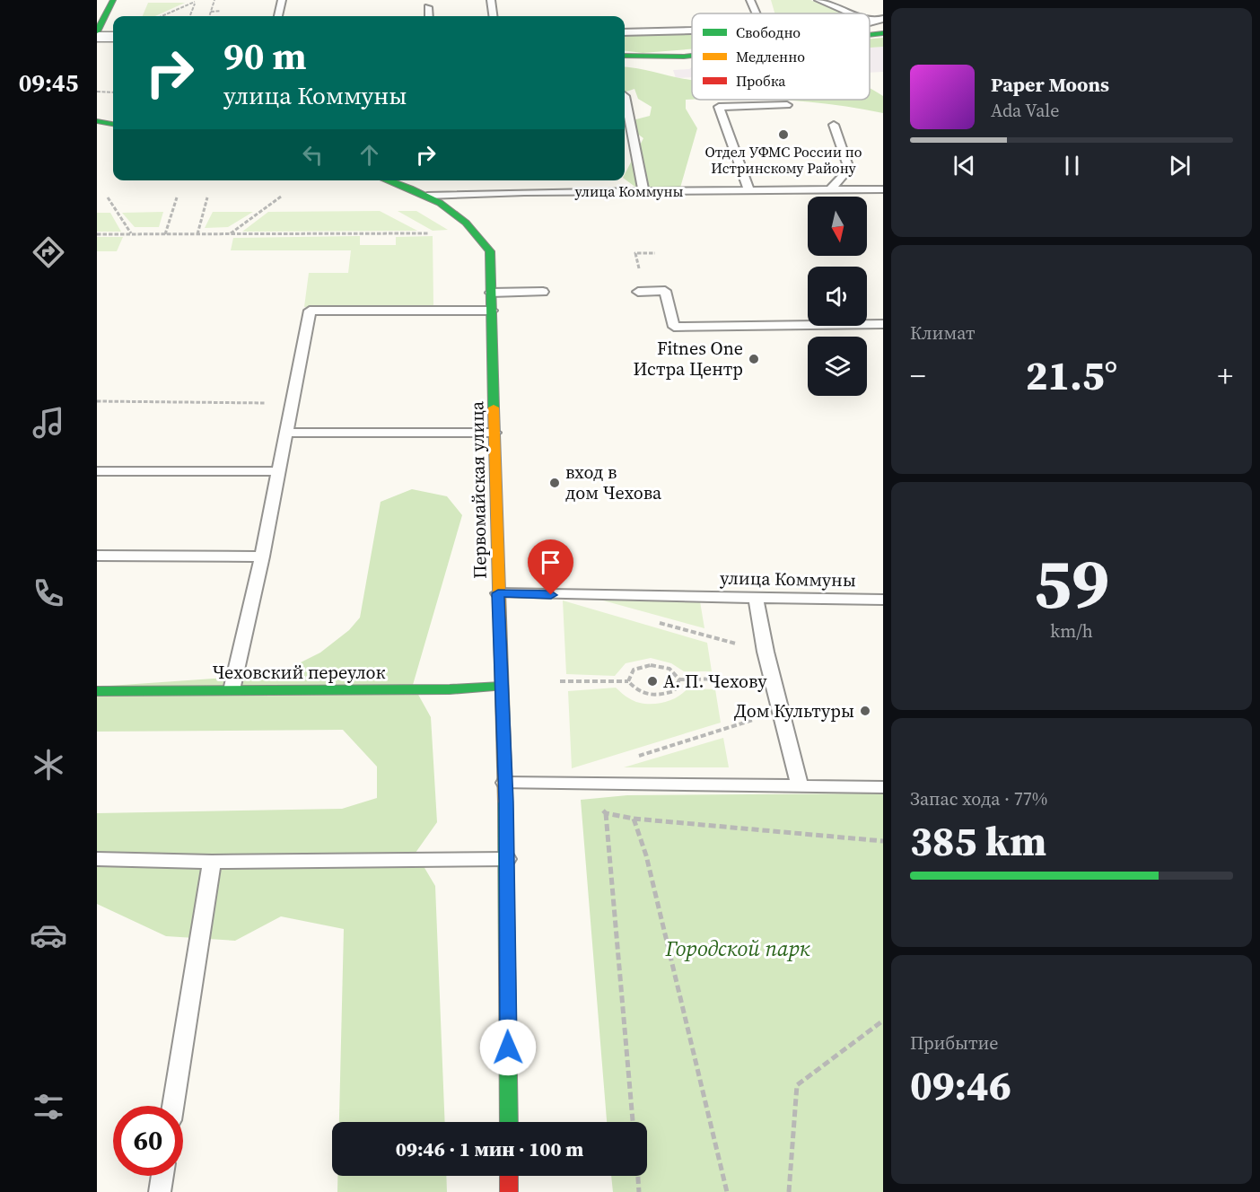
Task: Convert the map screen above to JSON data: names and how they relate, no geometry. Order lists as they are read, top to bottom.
{
  "streets": {
    "main road": ["Первомайская улица", "Чеховский переулок"],
    "lane": ["улица Коммуны"]
  },
  "crossings": [
    ["улица Коммуны", "Первомайская улица"],
    ["Первомайская улица", "Чеховский переулок"]
  ],
  "parks": ["Городской парк"],
  "places": [
    "Отдел УФМС России по Истринскому Району",
    "Fitnes One Истра Центр",
    "вход в дом Чехова",
    "А. П. Чехову",
    "Дом Культуры"
  ],
  "legend": ["Свободно", "Медленно", "Пробка"],
  "north": "bottom",
  "page": {
    "tabs": "09:45",
    "turn": ["90 m", "улица Коммуны"],
    "song": ["Paper Moons", "Ada Vale"],
    "tile": [
      "Климат",
      ["59", "km/h"],
      ["Запас хода · 77%", "385 km"],
      ["Прибытие", "09:46"]
    ],
    "heat": ["−", "21.5°", "+"],
    "limit": "60",
    "trip": "09:46 · 1 мин · 100 m"
  }
}
